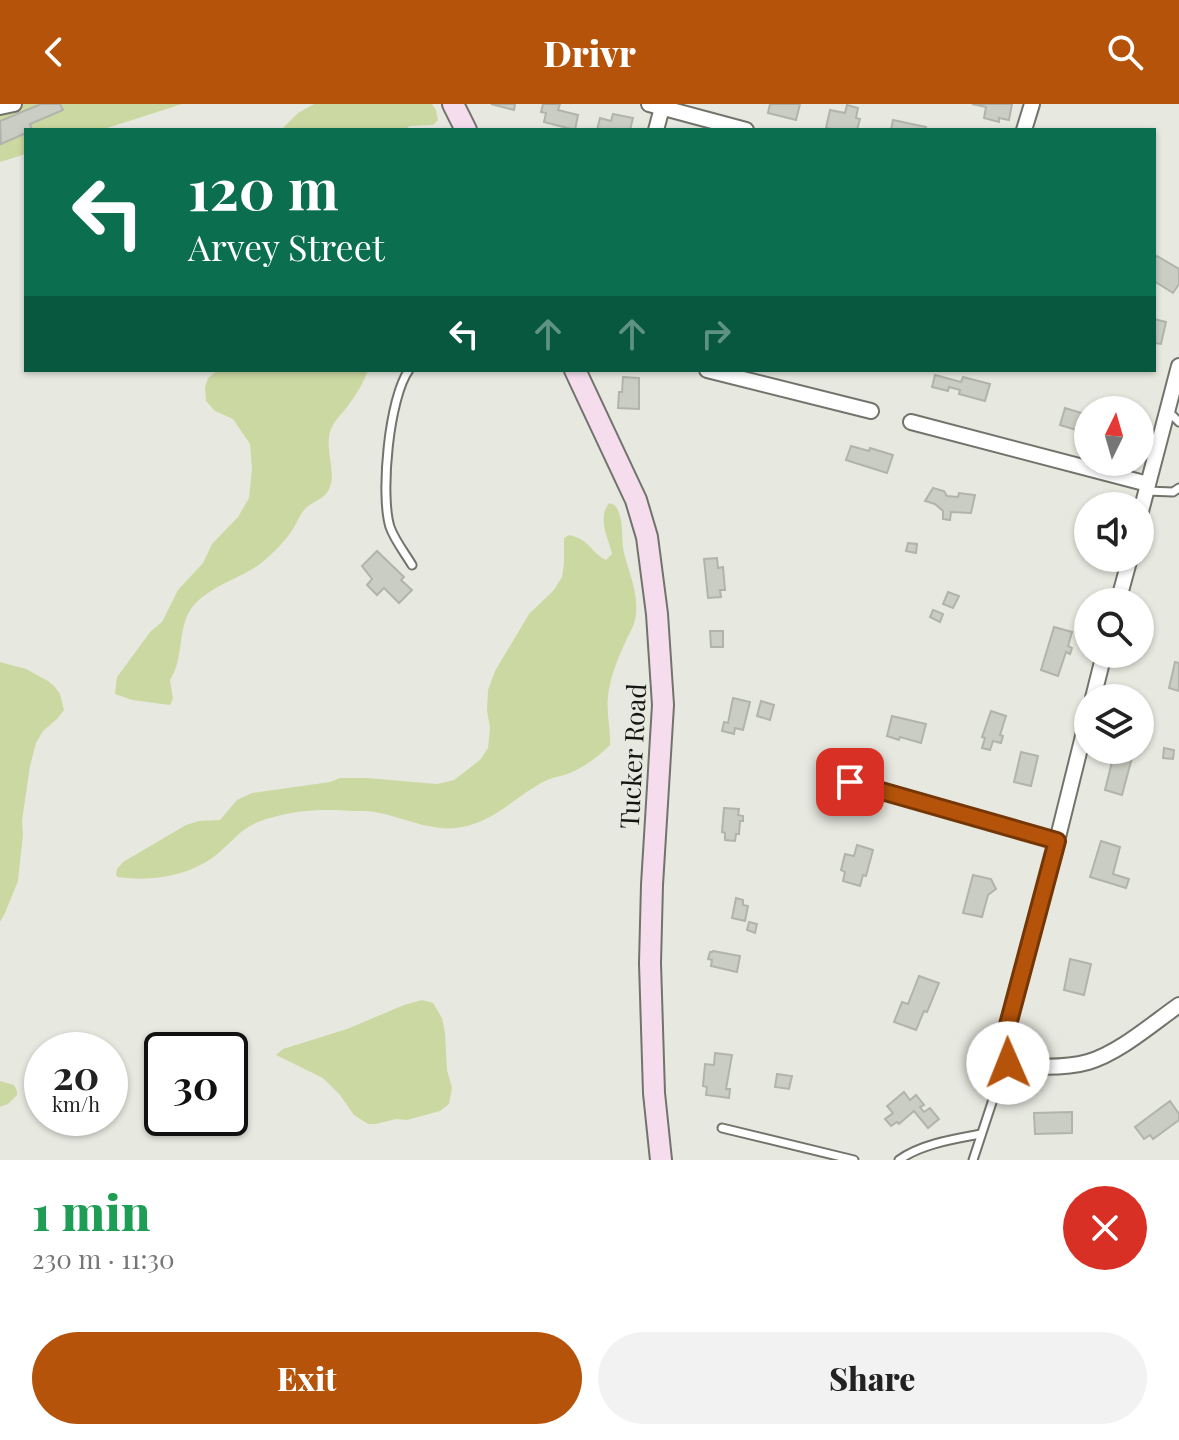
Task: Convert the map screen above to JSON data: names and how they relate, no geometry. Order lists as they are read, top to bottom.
{
  "streets": {
    "main road": ["Tucker Road"]
  },
  "north": "top",
  "page": {
    "header": "Drivr",
    "turn": ["120 m", "Arvey Street"],
    "speed": "20 km/h",
    "limit": "30",
    "heading": ["1 min", "230 m · 11:30"],
    "buttons": ["Exit", "Share"]
  }
}
